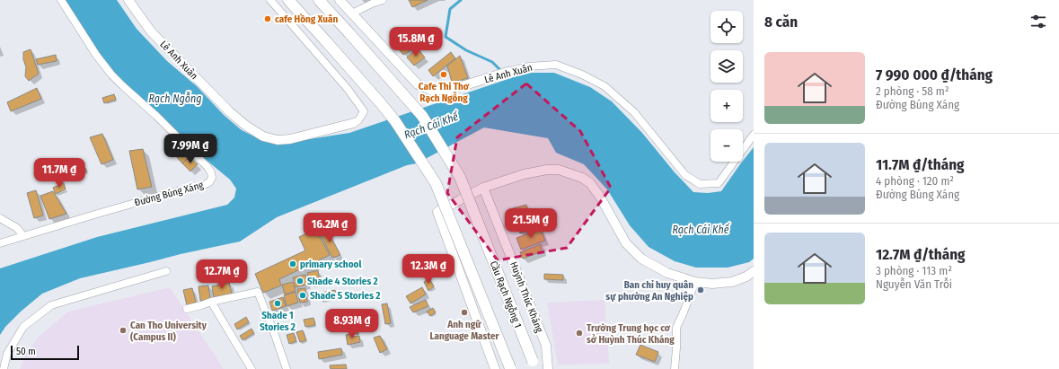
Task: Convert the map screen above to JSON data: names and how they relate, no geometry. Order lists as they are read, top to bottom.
{
  "streets": {
    "main road": ["Cầu Rạch Ngỗng 1"],
    "street": ["Lê Anh Xuân", "Đường Búng Xáng", "Huỳnh Thúc Kháng"]
  },
  "water": ["Rạch Ngỗng", "Rạch Cái Khế"],
  "places": [
    "cafe Hồng Xuân",
    "Cafe Thi Thơ Rạch Ngỗng",
    "primary school",
    "Shade 4 Stories 2",
    "Ban chỉ huy quân sự phường An Nghiệp",
    "Shade 5 Stories 2",
    "Shade 1 Stories 2",
    "Anh ngữ Language Master",
    "Can Tho University (Campus II)",
    "Trường Trung học cơ sở Huỳnh Thúc Kháng"
  ],
  "scale_bar": "50 m",
  "page": {
    "heading": "8 căn",
    "map_buttons": ["+", "−"],
    "price": [
      "15.8M ₫",
      "7.99M ₫",
      "11.7M ₫",
      "21.5M ₫",
      "16.2M ₫",
      "12.3M ₫",
      "12.7M ₫",
      "8.93M ₫"
    ],
    "list": [
      {
        "name": "7 990 000 ₫/tháng",
        "note": "2 phòng · 58 m² · Đường Búng Xáng"
      },
      {
        "name": "11.7M ₫/tháng",
        "note": "4 phòng · 120 m² · Đường Búng Xáng"
      },
      {
        "name": "12.7M ₫/tháng",
        "note": "3 phòng · 113 m² · Nguyễn Văn Trỗi"
      }
    ],
    "scale": "50 m"
  }
}
